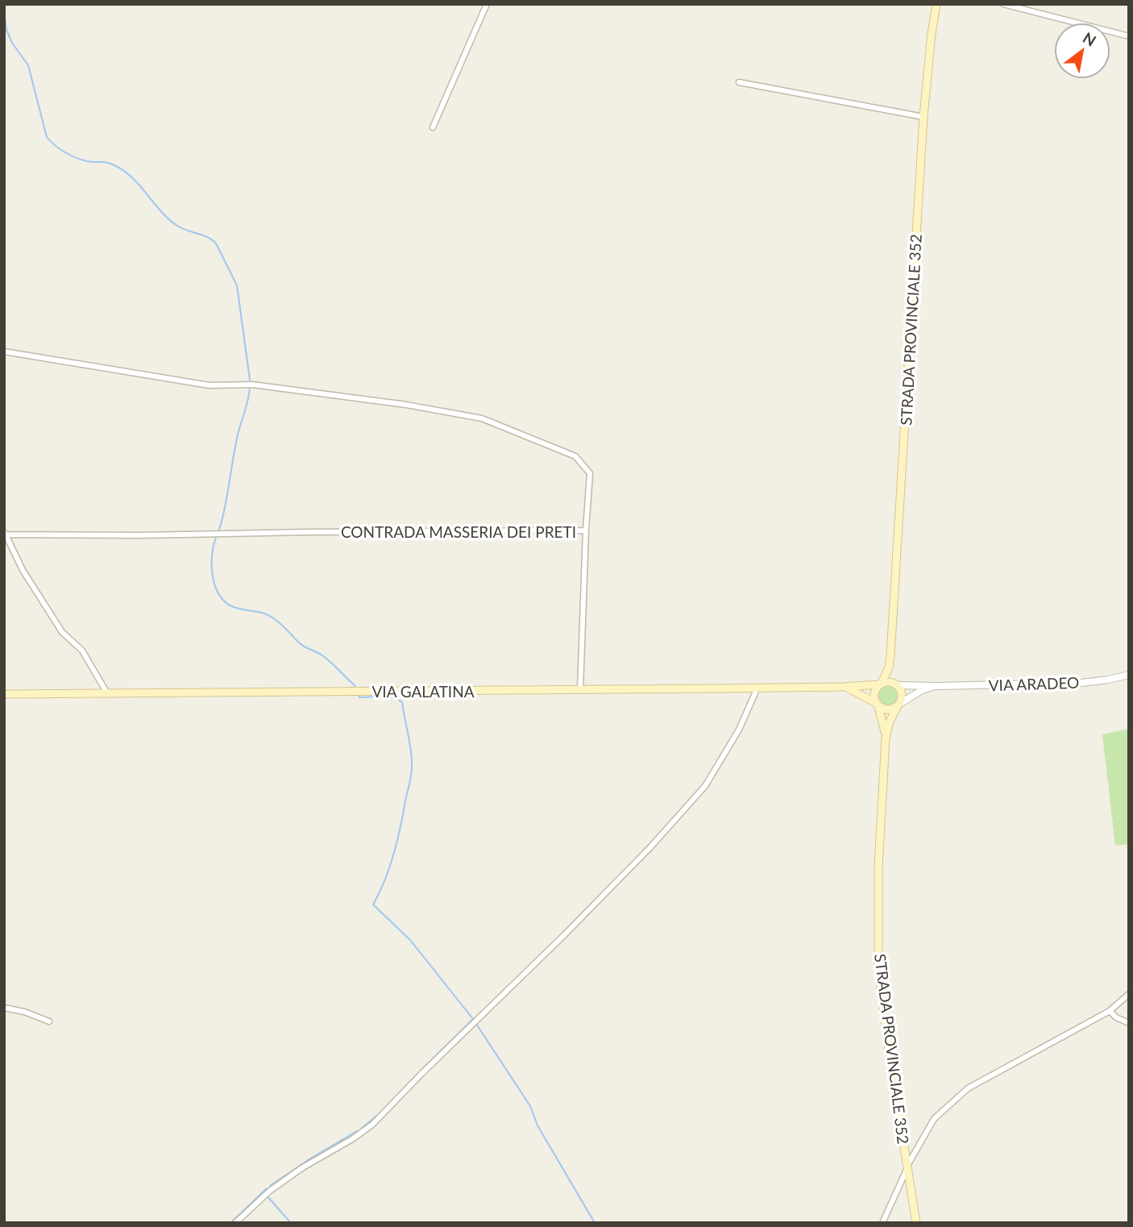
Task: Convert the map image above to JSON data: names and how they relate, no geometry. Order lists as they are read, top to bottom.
{
  "streets": {
    "main road": ["STRADA PROVINCIALE 352", "VIA GALATINA"],
    "street": ["CONTRADA MASSERIA DEI PRETI", "VIA ARADEO"]
  },
  "crossings": [
    ["STRADA PROVINCIALE 352", "VIA ARADEO"],
    ["STRADA PROVINCIALE 352", "VIA GALATINA"],
    ["VIA ARADEO", "VIA GALATINA"]
  ],
  "north": "top right"
}
